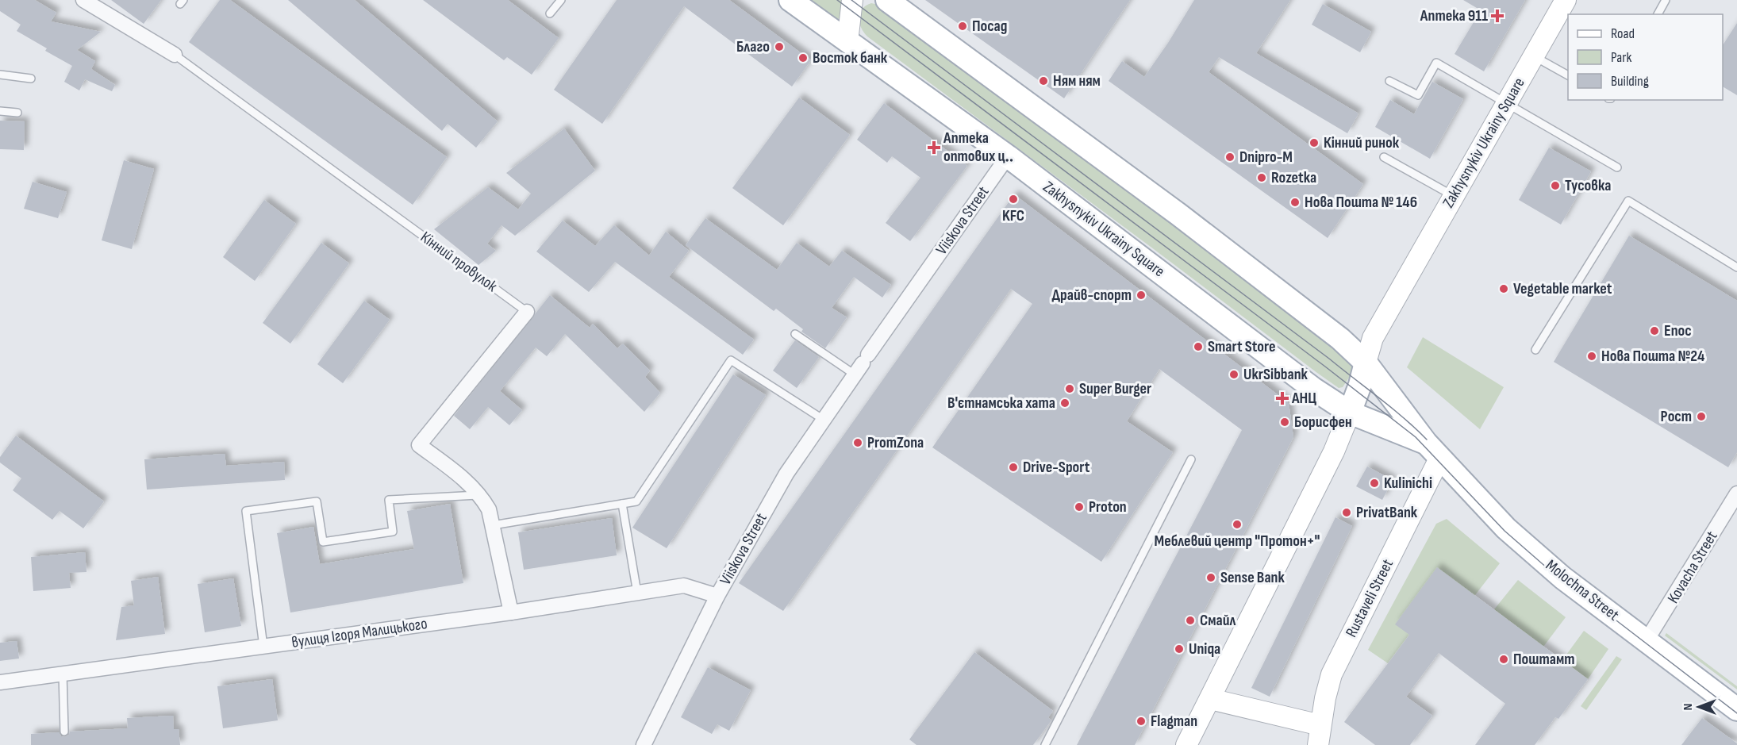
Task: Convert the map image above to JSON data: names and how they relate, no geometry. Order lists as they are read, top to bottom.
{
  "streets": {
    "main road": ["Zakhysnykiv Ukrainy Square", "Molochna Street"],
    "street": [
      "Viiskova Street",
      "Кінний провулок",
      "Kovacha Street",
      "Rustaveli Street",
      "вулиця Ігоря Малицького"
    ]
  },
  "crossings": [
    ["Zakhysnykiv Ukrainy Square", "Viiskova Street"],
    ["Zakhysnykiv Ukrainy Square", "Molochna Street"],
    ["Zakhysnykiv Ukrainy Square", "Rustaveli Street"],
    ["Viiskova Street", "вулиця Ігоря Малицького"],
    ["Кінний провулок", "вулиця Ігоря Малицького"],
    ["Kovacha Street", "Molochna Street"],
    ["Molochna Street", "Rustaveli Street"]
  ],
  "places": {
    "health": ["Аптека 911", "Аптека оптових ц‥", "АНЦ"],
    "other": [
      "Посад",
      "Благо",
      "Восток банк",
      "Ням ням",
      "Кінний ринок",
      "Dnipro-M",
      "Rozetka",
      "Тусовка",
      "KFC",
      "Нова Пошта № 146",
      "Vegetable market",
      "Драйв-спорт",
      "Епос",
      "Smart Store",
      "Нова Пошта №24",
      "UkrSibbank",
      "Super Burger",
      "В'єтнамська хата",
      "Рост",
      "Борисфен",
      "PromZona",
      "Drive-Sport",
      "Kulinichi",
      "Proton",
      "PrivatBank",
      "Меблевий центр \"Протон+\"",
      "Sense Bank",
      "Смайл",
      "Uniqa",
      "Поштамт",
      "Flagman"
    ]
  },
  "legend": ["Road", "Park", "Building"],
  "north": "left"
}
